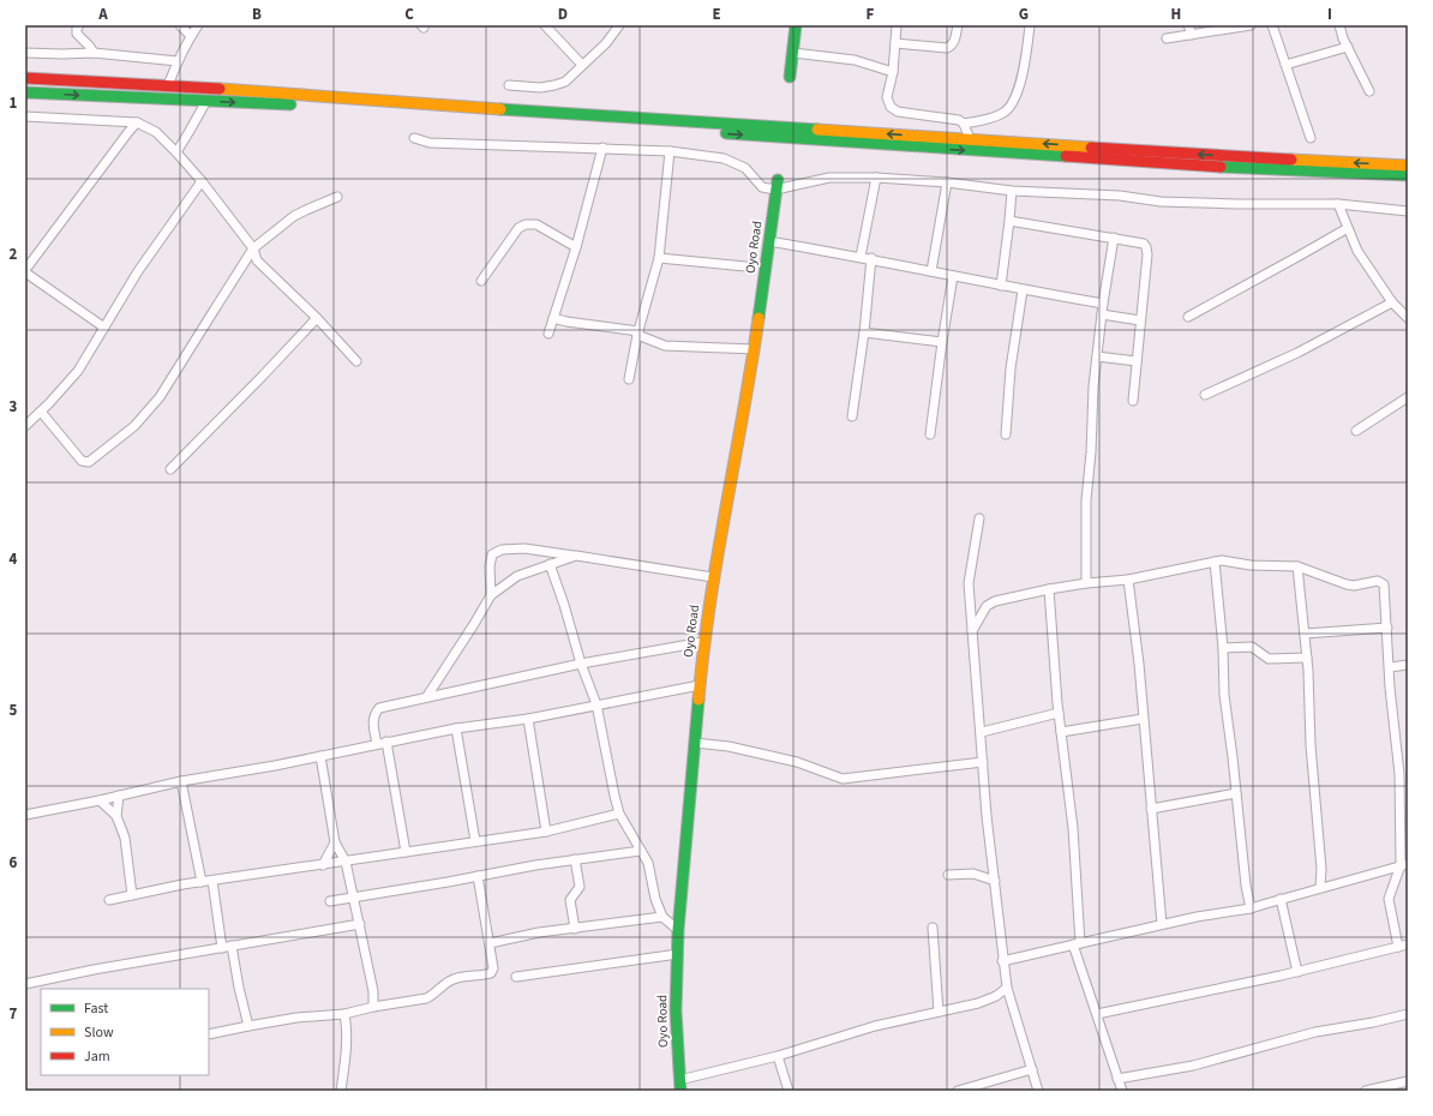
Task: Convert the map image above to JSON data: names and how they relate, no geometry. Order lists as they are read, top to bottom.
{
  "streets": {
    "main road": ["Oyo Road"]
  },
  "legend": ["Fast", "Slow", "Jam"],
  "grid": {
    "columns": [
      "A",
      "B",
      "C",
      "D",
      "E",
      "F",
      "G",
      "H",
      "I"
    ],
    "rows": [
      "1",
      "2",
      "3",
      "4",
      "5",
      "6",
      "7"
    ]
  }
}
